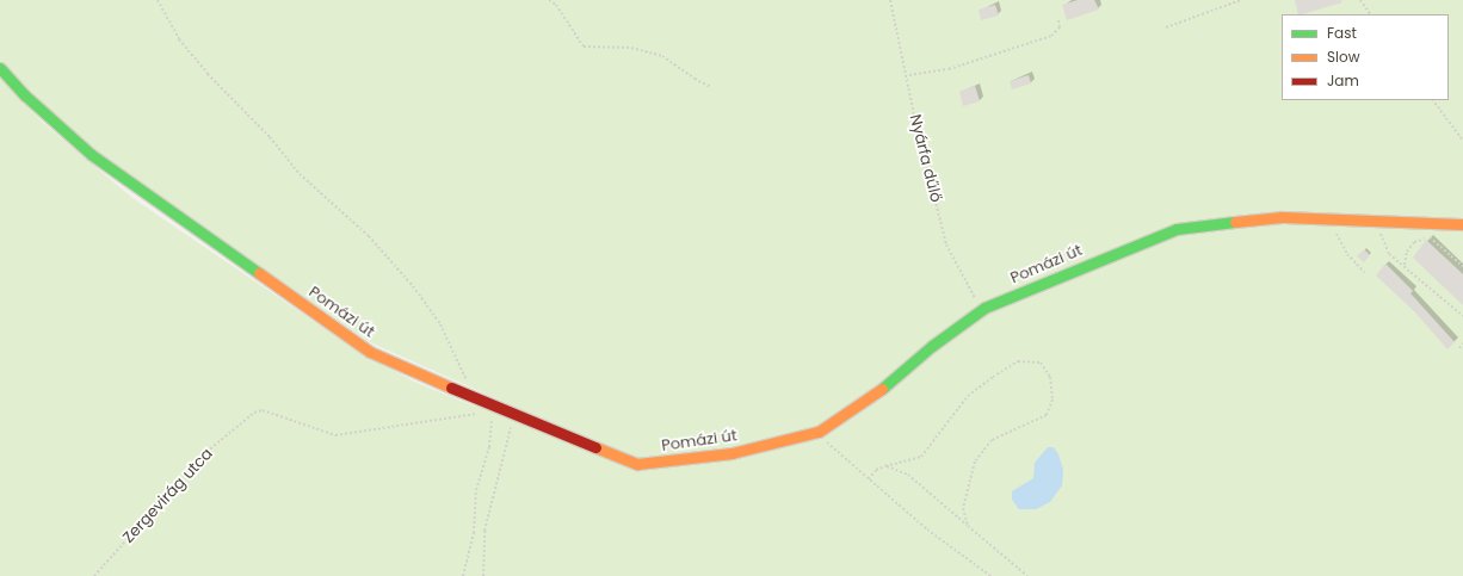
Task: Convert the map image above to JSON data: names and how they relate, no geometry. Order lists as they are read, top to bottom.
{
  "streets": {
    "street": ["Pomázi út"],
    "path": ["Nyárfa dűlő", "Zergevirág utca"]
  },
  "crossings": [
    ["Nyárfa dűlő", "Pomázi út"]
  ],
  "legend": ["Fast", "Slow", "Jam"]
}
